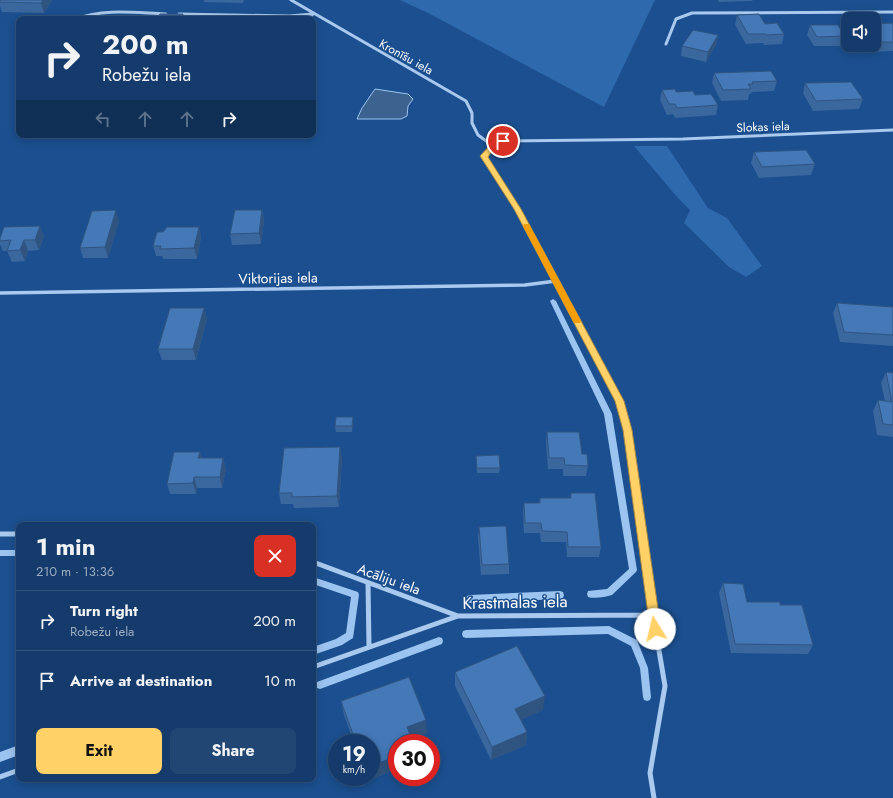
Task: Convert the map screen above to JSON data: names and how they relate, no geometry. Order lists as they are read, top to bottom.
{
  "streets": {
    "street": [
      "Kronīšu iela",
      "Slokas iela",
      "Viktorijas iela",
      "Acāliju iela",
      "Krastmalas iela"
    ]
  },
  "crossings": [
    ["Kronīšu iela", "Slokas iela"],
    ["Acāliju iela", "Krastmalas iela"]
  ],
  "page": {
    "turn": ["200 m", "Robežu iela"],
    "heading": ["1 min", "210 m · 13:36"],
    "list": [
      {
        "name": "Turn right",
        "note": "Robežu iela",
        "value": "200 m"
      },
      {
        "name": "Arrive at destination",
        "value": "10 m"
      }
    ],
    "buttons": ["Exit", "Share"],
    "speed": "19 km/h",
    "limit": "30"
  }
}
